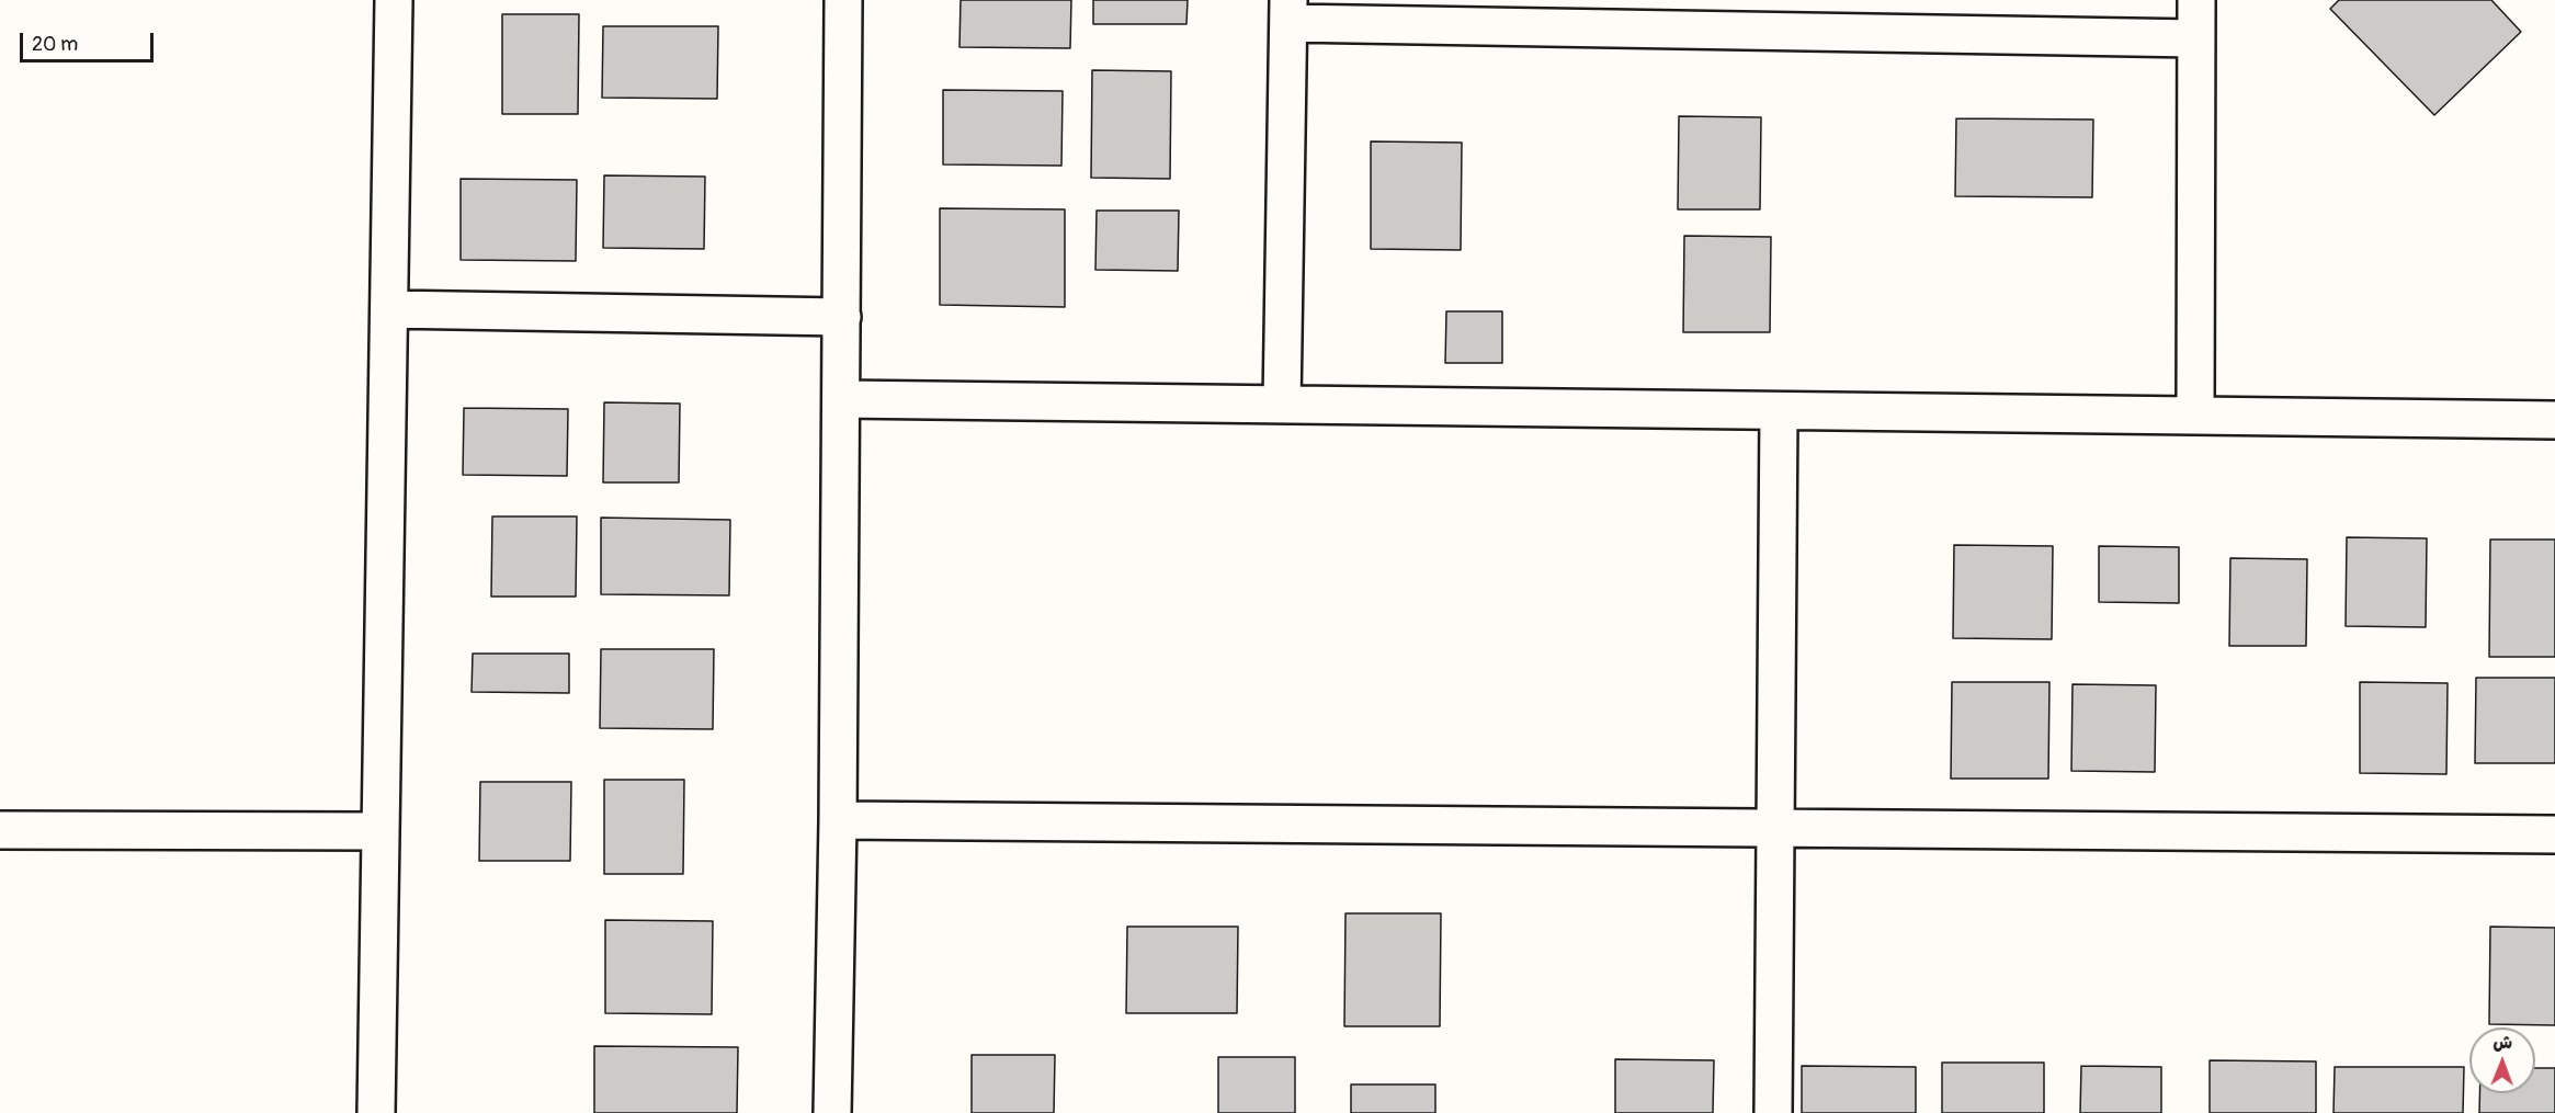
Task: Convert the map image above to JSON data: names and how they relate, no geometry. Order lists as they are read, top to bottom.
{
  "scale_bar": "20 m",
  "north": "top"
}
